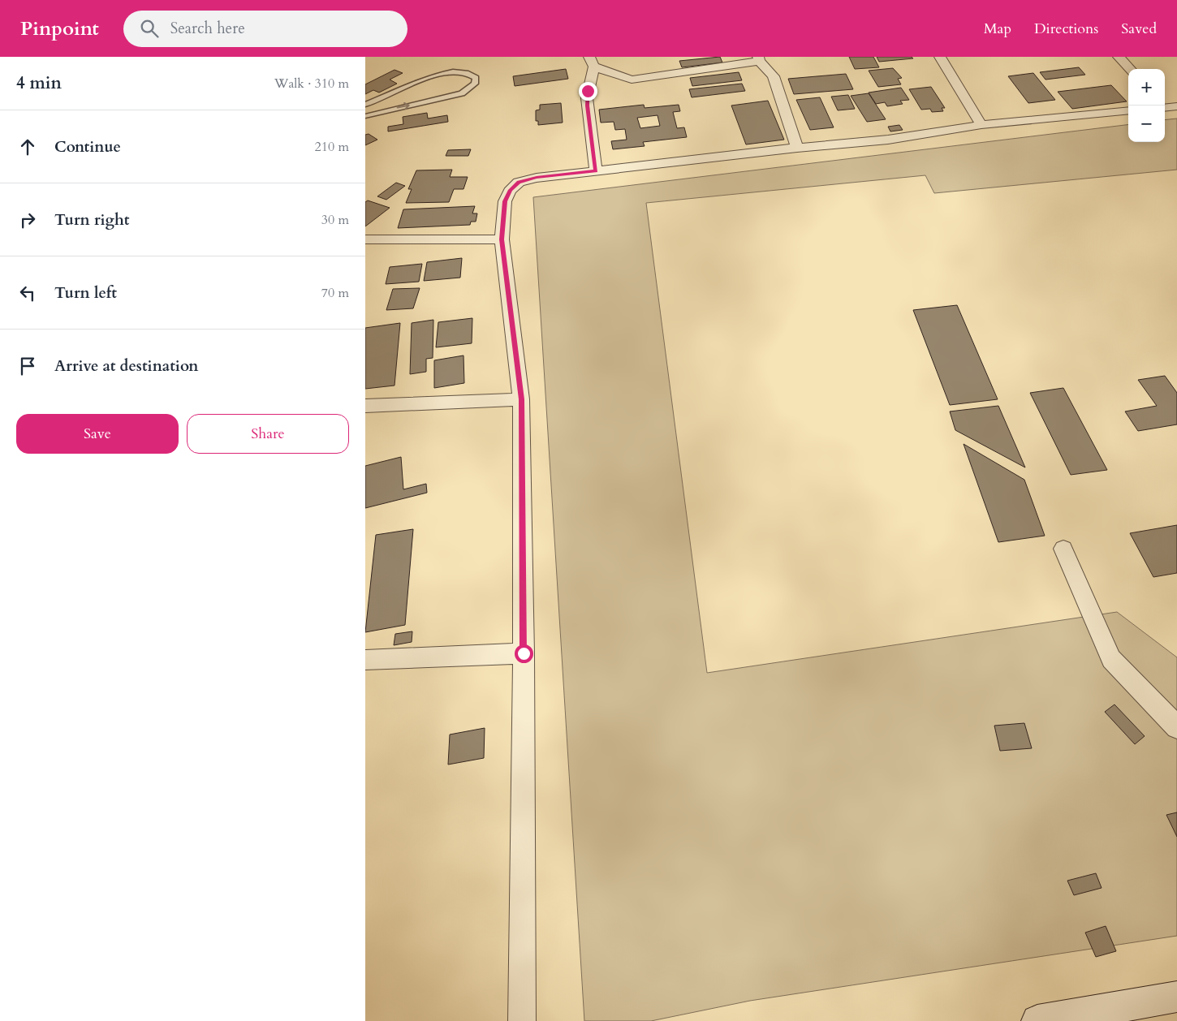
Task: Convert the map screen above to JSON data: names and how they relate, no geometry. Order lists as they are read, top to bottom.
{
  "page": {
    "header": "Pinpoint",
    "search": "Search here",
    "nav": ["Map", "Directions", "Saved"],
    "heading": ["4 min", "Walk · 310 m"],
    "map_buttons": ["+", "−"],
    "list": [
      ["Continue", "210 m"],
      ["Turn right", "30 m"],
      ["Turn left", "70 m"],
      "Arrive at destination"
    ],
    "buttons": ["Save", "Share"]
  }
}
